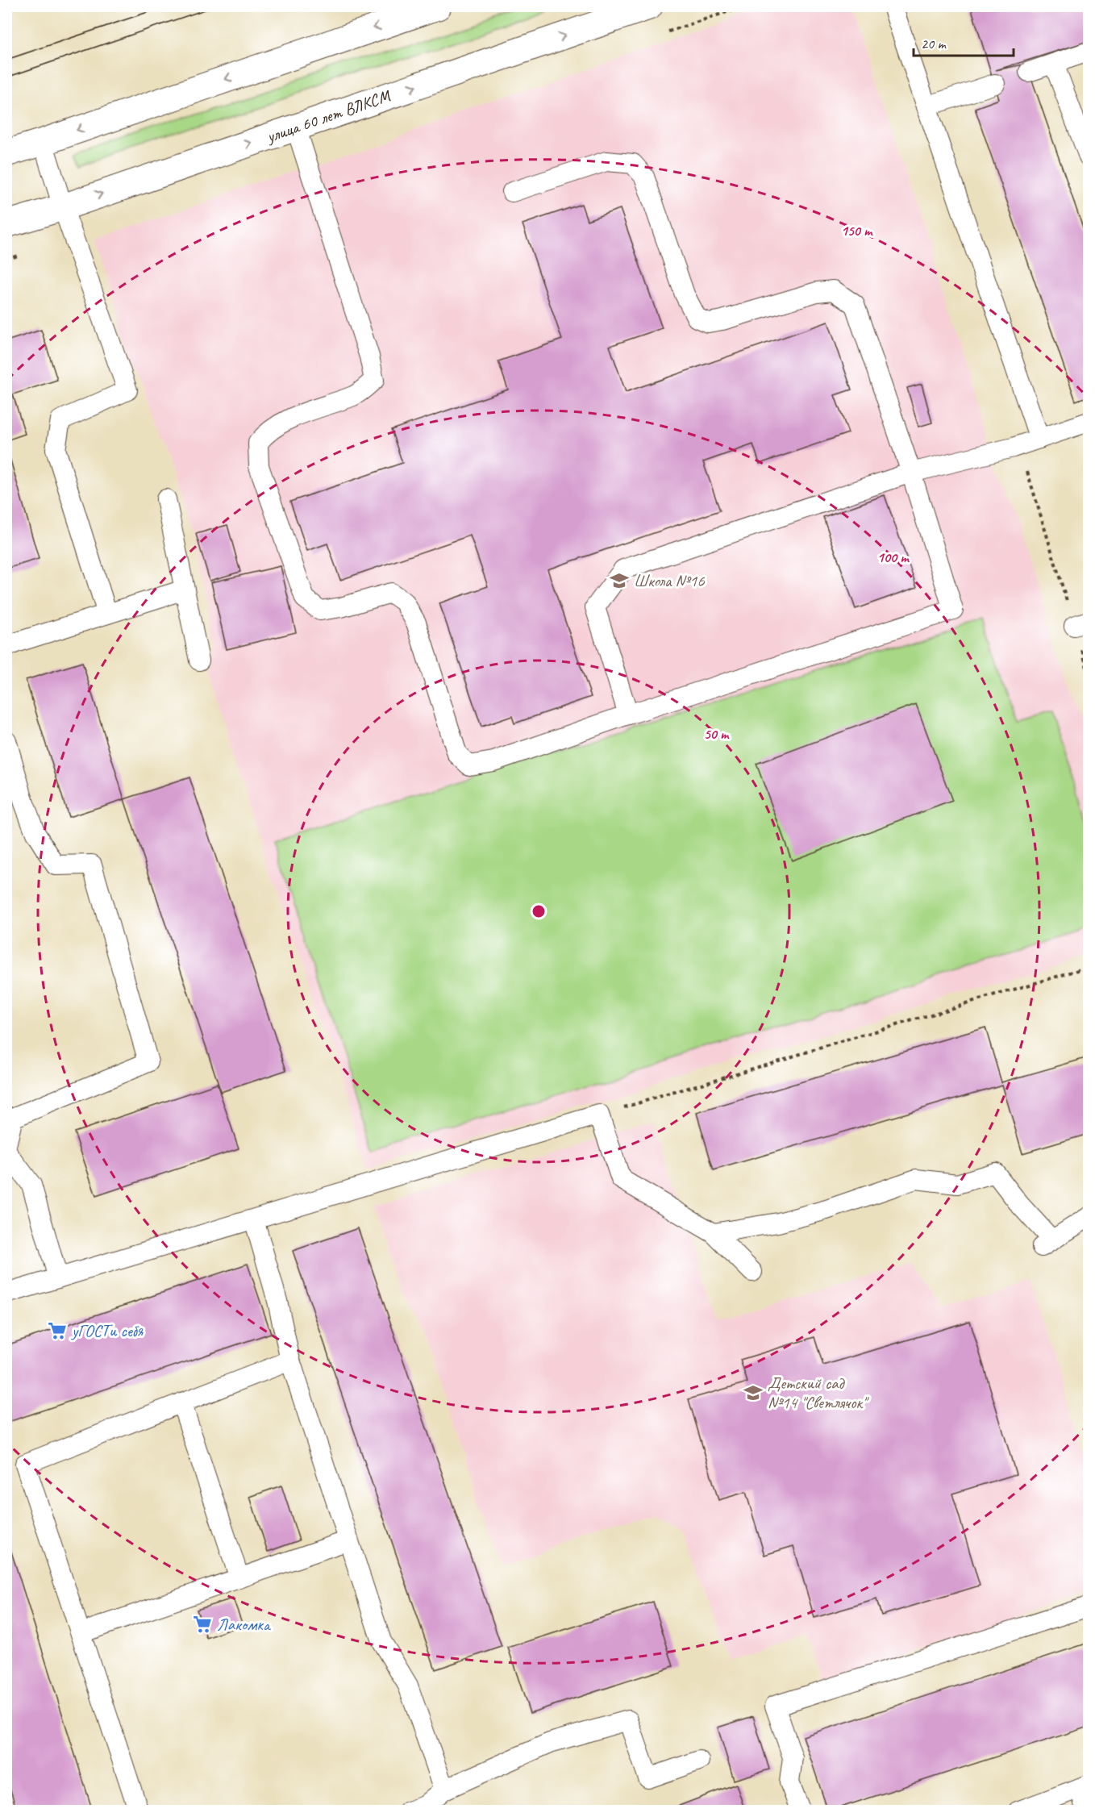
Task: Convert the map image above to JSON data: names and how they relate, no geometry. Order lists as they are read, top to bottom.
{
  "streets": {
    "street": ["улица 60 лет ВЛКСМ"]
  },
  "places": {
    "school or university": ["Школа №16", "Детский сад №14 \"Светлячок\""],
    "supermarket": ["уГОСТи себя", "Лакомка"]
  },
  "scale_bar": "20 m",
  "rings": ["150 m", "100 m", "50 m"]
}
